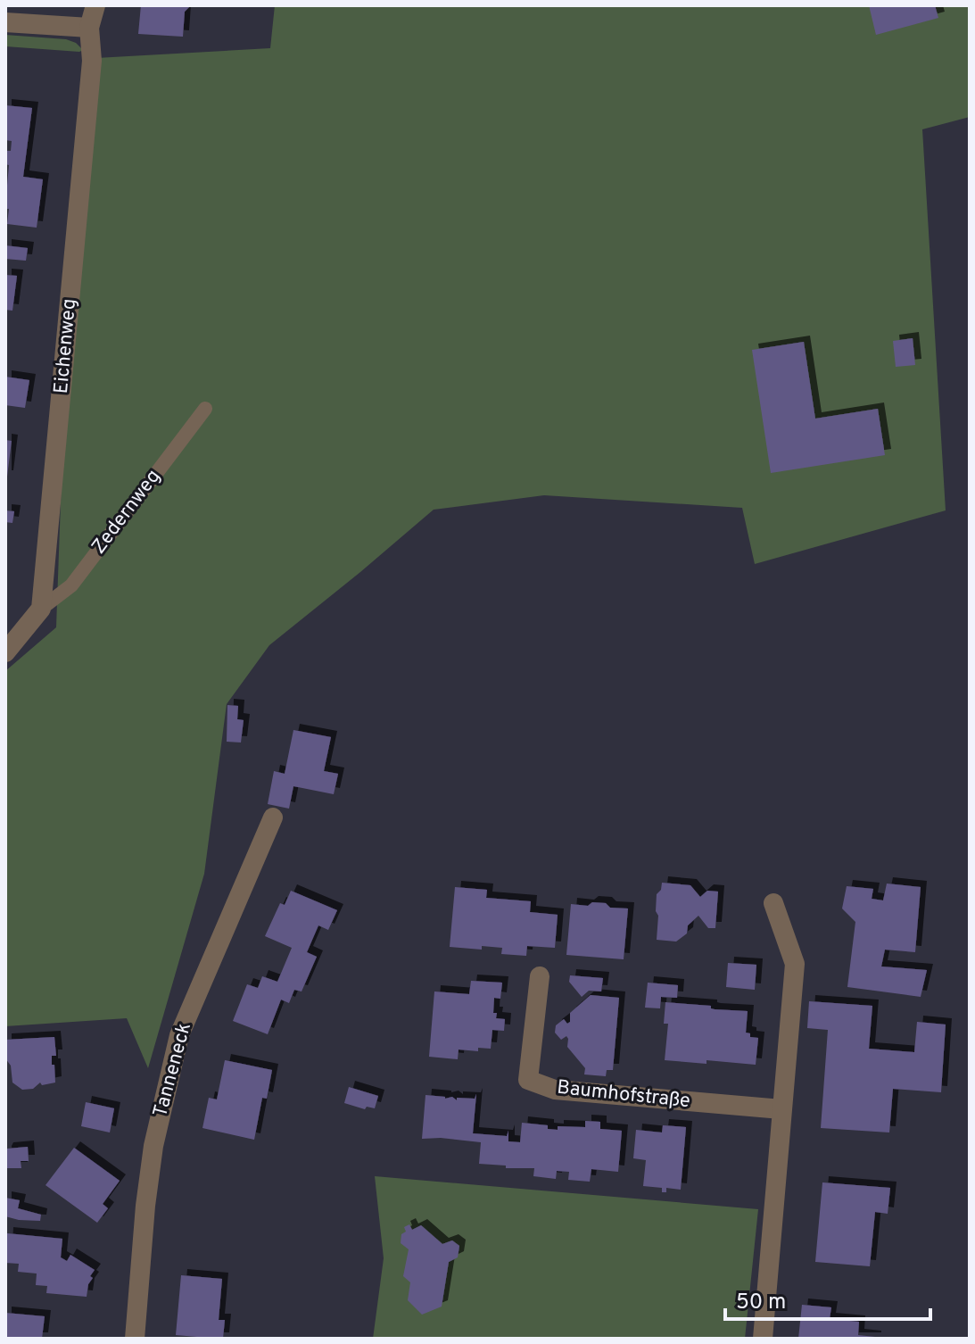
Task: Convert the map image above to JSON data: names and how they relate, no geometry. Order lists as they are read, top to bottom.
{
  "streets": {
    "street": ["Eichenweg", "Tanneneck", "Baumhofstraße"],
    "lane": ["Zedernweg"]
  },
  "crossings": [
    ["Eichenweg", "Zedernweg"]
  ],
  "scale_bar": "50 m"
}
